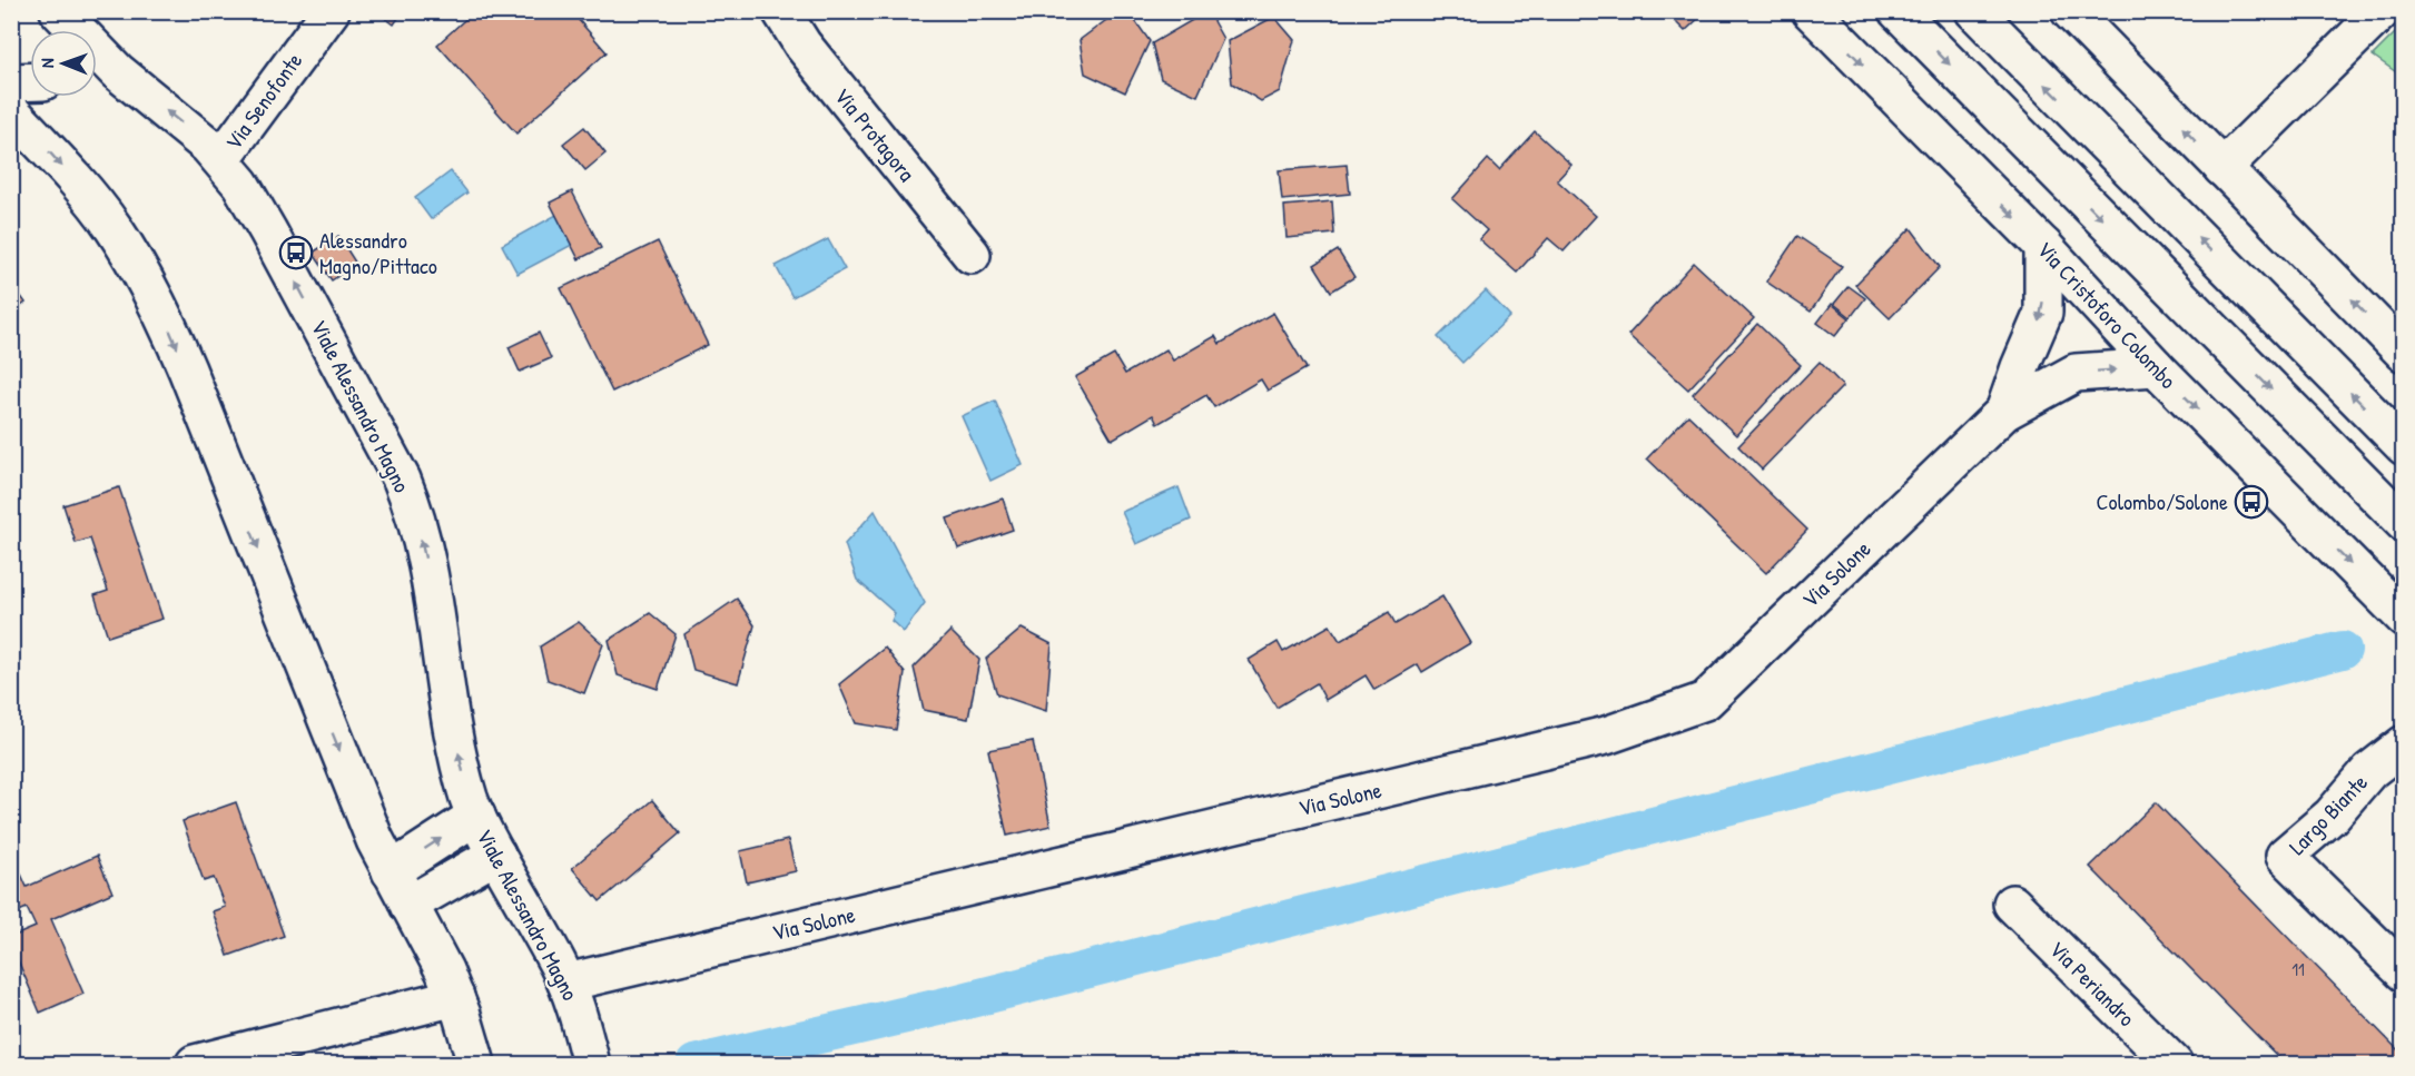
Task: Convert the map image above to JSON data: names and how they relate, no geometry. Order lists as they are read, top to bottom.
{
  "streets": {
    "street": [
      "Via Senofonte",
      "Via Protagora",
      "Via Cristoforo Colombo",
      "Viale Alessandro Magno",
      "Via Solone",
      "Largo Biante",
      "Via Periandro"
    ]
  },
  "crossings": [
    ["Via Senofonte", "Viale Alessandro Magno"],
    ["Viale Alessandro Magno", "Via Solone"]
  ],
  "places": {
    "bus stop": ["Alessandro Magno/Pittaco", "Colombo/Solone"]
  },
  "house_numbers": ["11"],
  "north": "left"
}
